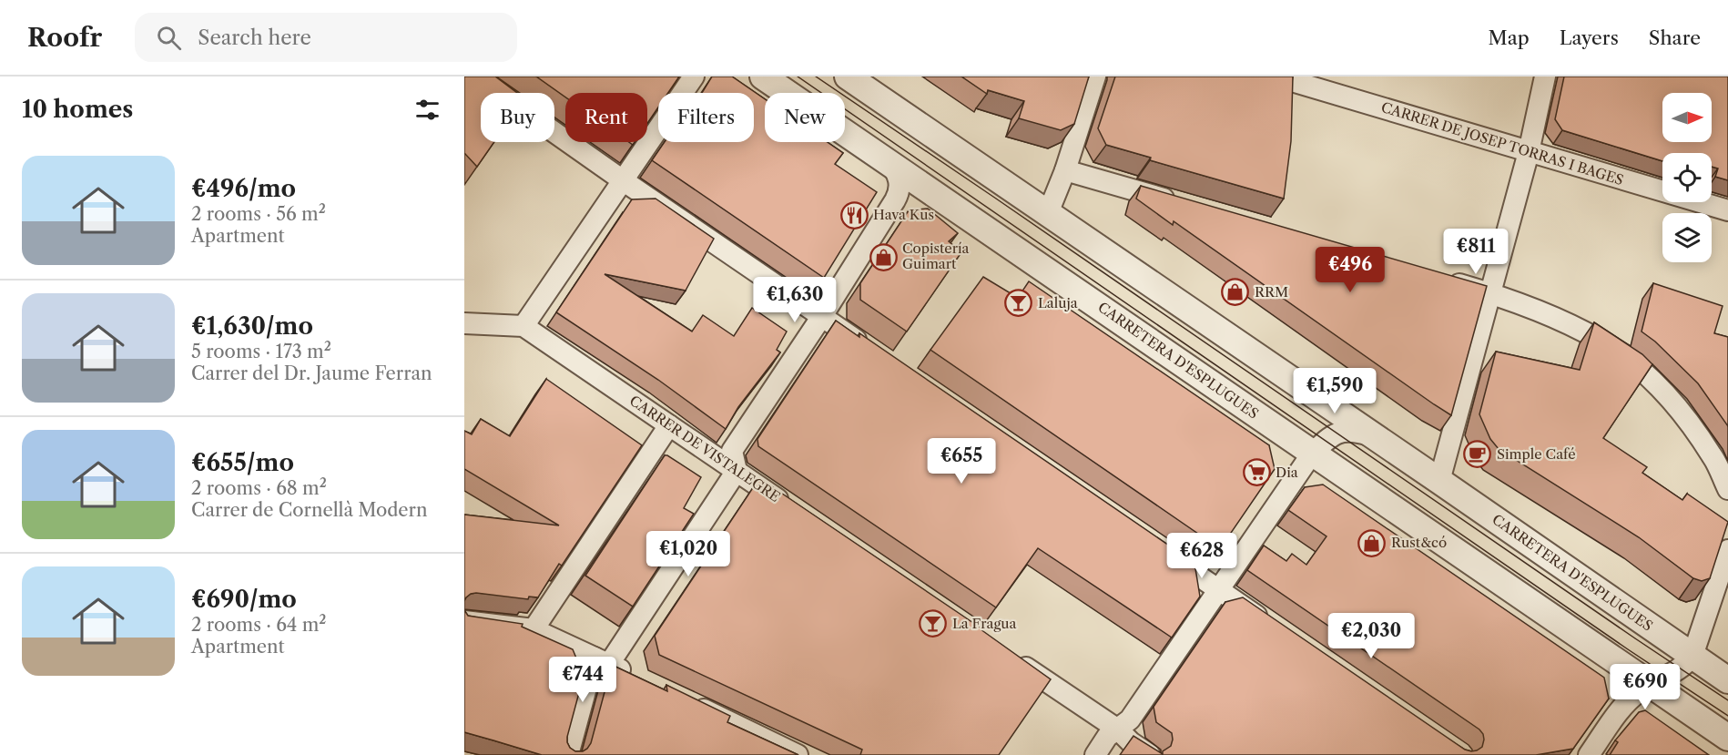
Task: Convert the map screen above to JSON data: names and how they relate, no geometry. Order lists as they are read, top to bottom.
{
  "streets": {
    "street": ["CARRER DE JOSEP TORRAS I BAGES", "CARRETERA D'ESPLUGUES", "CARRER DE VISTALEGRE"]
  },
  "places": {
    "restaurant": ["Hava Kus"],
    "shop": ["Copistería Guimart", "RRM", "Rust&có"],
    "bar": ["Laluja", "La Fragua"],
    "cafe": ["Simple Café"],
    "supermarket": ["Dia"]
  },
  "north": "right",
  "page": {
    "header": "Roofr",
    "search": "Search here",
    "nav": ["Map", "Layers", "Share"],
    "heading": "10 homes",
    "chip": [
      "Buy",
      "Rent",
      "Filters",
      "New"
    ],
    "list": [
      {
        "name": "€496/mo",
        "note": "2 rooms · 56 m² · Apartment"
      },
      {
        "name": "€1,630/mo",
        "note": "5 rooms · 173 m² · Carrer del Dr. Jaume Ferran"
      },
      {
        "name": "€655/mo",
        "note": "2 rooms · 68 m² · Carrer de Cornellà Modern"
      },
      {
        "name": "€690/mo",
        "note": "2 rooms · 64 m² · Apartment"
      }
    ],
    "price": [
      "€811",
      "€496",
      "€1,630",
      "€1,590",
      "€655",
      "€1,020",
      "€628",
      "€2,030",
      "€744",
      "€690"
    ]
  }
}
